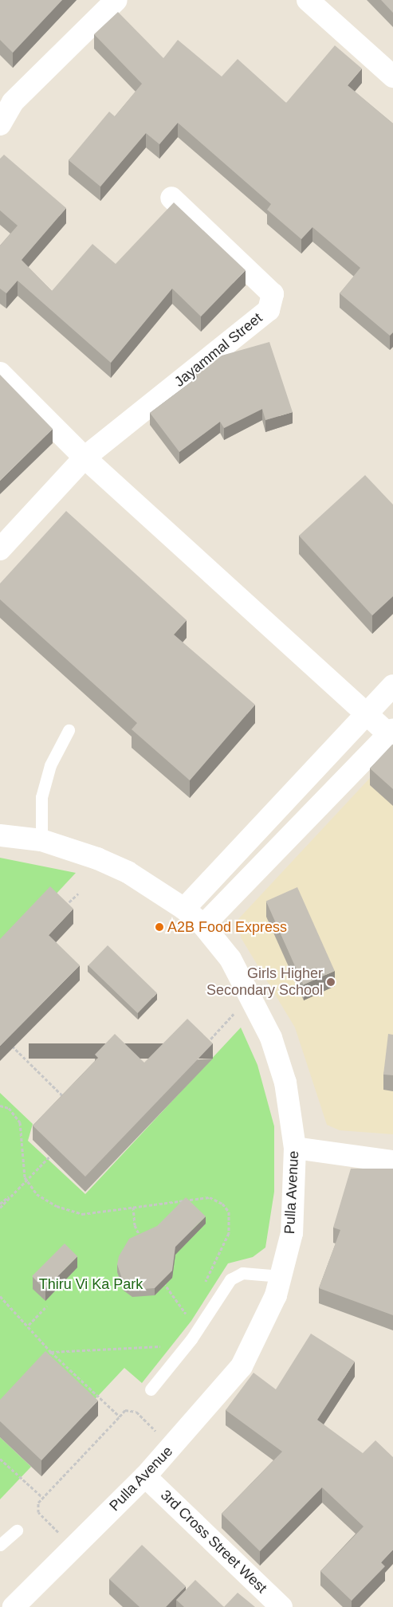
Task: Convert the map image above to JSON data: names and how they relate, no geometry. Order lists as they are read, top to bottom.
{
  "streets": {
    "street": ["Jayammal Street", "Pulla Avenue", "3rd Cross Street West"]
  },
  "crossings": [
    ["Pulla Avenue", "3rd Cross Street West"]
  ],
  "parks": ["Thiru Vi Ka Park"],
  "places": ["A2B Food Express", "Girls Higher Secondary School"]
}
